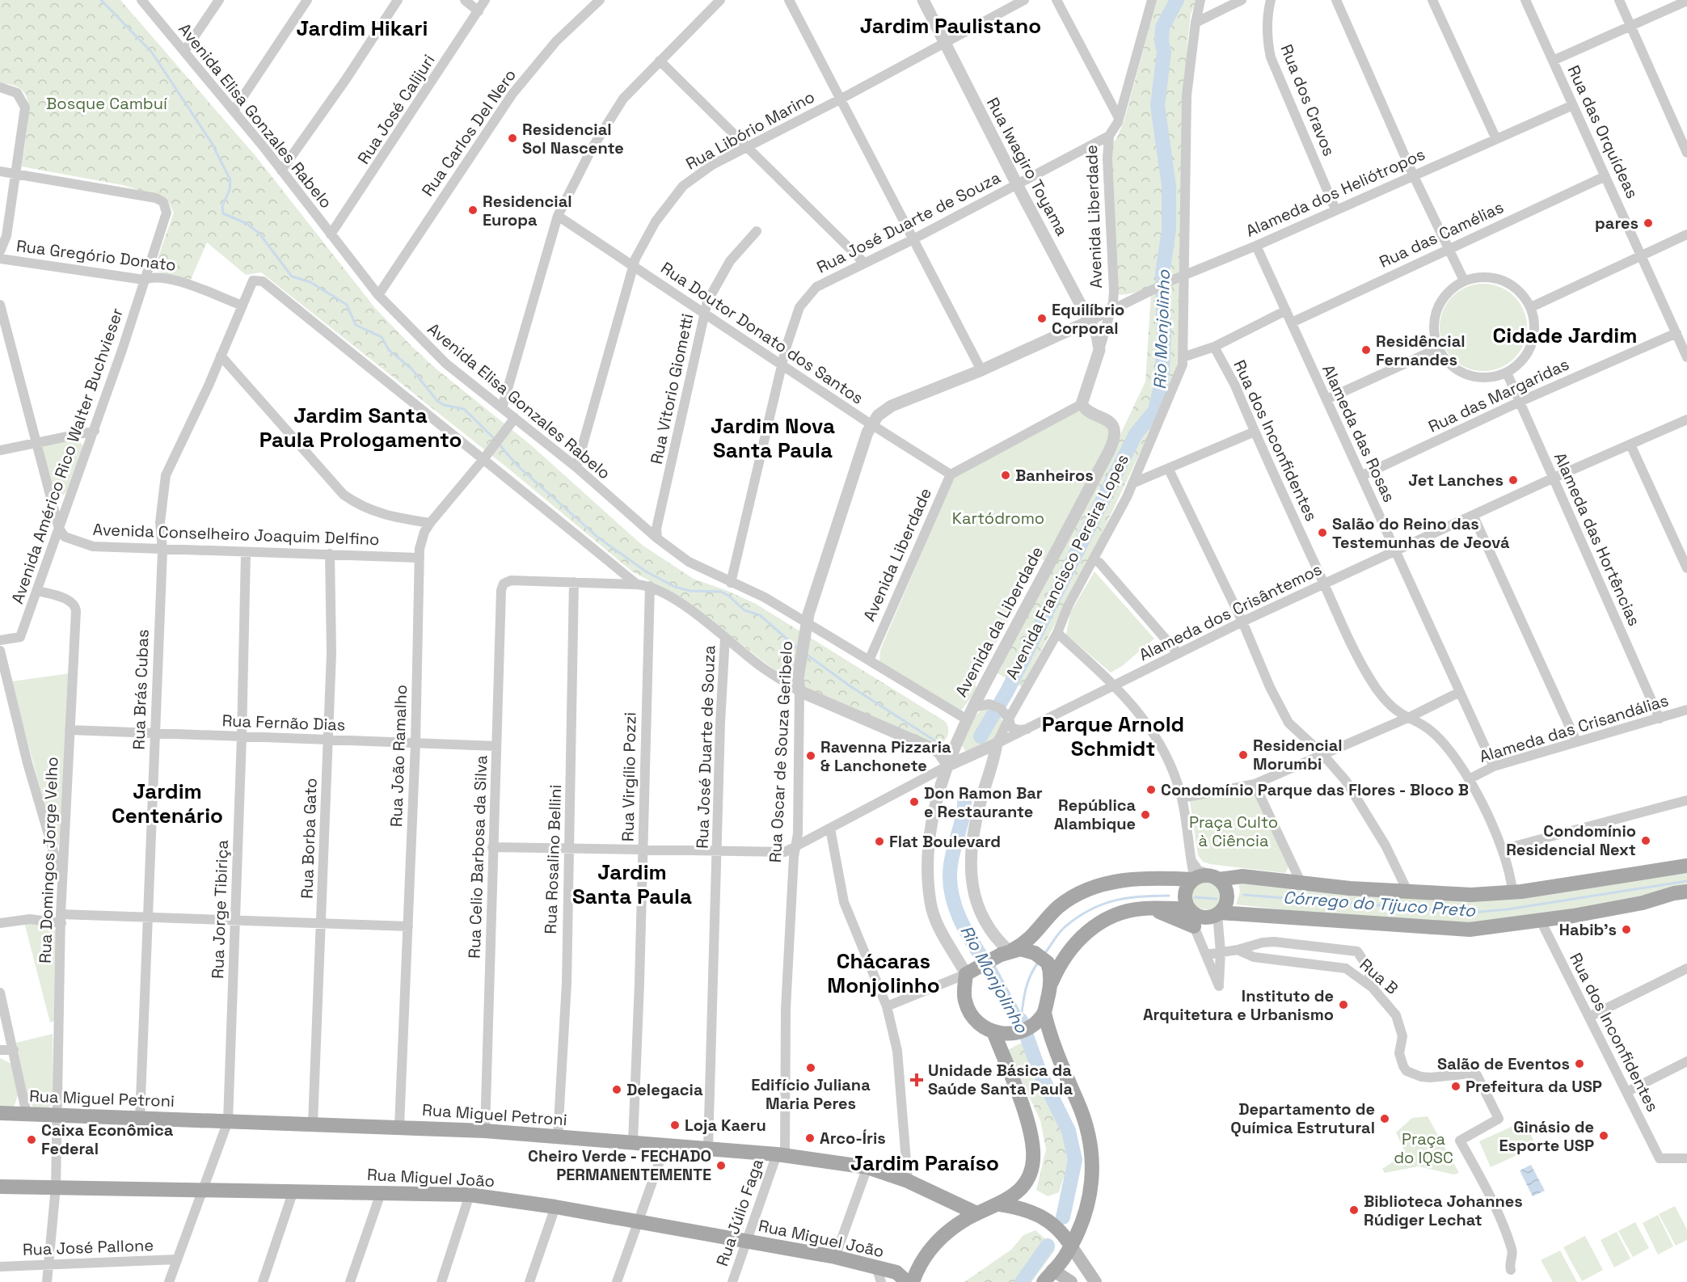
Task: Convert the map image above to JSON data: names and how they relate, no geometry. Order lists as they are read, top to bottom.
{
  "streets": {
    "main road": ["Rua Miguel Petroni", "Rua Miguel João"],
    "street": [
      "Rua dos Cravos",
      "Rua José Calijuri",
      "Avenida Elisa Gonzales Rabelo",
      "Rua Libório Marino",
      "Rua das Orquídeas",
      "Rua Carlos Del Nero",
      "Rua Iwagiro Toyama",
      "Alameda dos Heliótropos",
      "Avenida Liberdade",
      "Rua José Duarte de Souza",
      "Rua das Camélias",
      "Rua Gregório Donato",
      "Rua Doutor Donato dos Santos",
      "Rua Vitorio Giometti",
      "Rua das Margaridas",
      "Alameda das Rosas",
      "Rua dos Inconfidentes",
      "Avenida Américo Rico Walter Buchvieser",
      "Avenida Conselheiro Joaquim Delfino",
      "Alameda das Hortências",
      "Avenida Francisco Pereira Lopes",
      "Alameda dos Crisântemos",
      "Avenida da Liberdade",
      "Rua Brás Cubas",
      "Rua Fernão Dias",
      "Alameda das Crisandálias",
      "Rua Oscar de Souza Geribelo",
      "Rua João Ramalho",
      "Rua Virgílio Pozzi",
      "Rua Borba Gato",
      "Rua Celio Barbosa da Silva",
      "Rua Rosalino Bellini",
      "Rua Domingos Jorge Velho",
      "Rua Jorge Tibiriça",
      "Rua B",
      "Rua Júlio Faga",
      "Rua José Pallone"
    ]
  },
  "crossings": [
    ["Rua dos Cravos", "Alameda dos Heliótropos"],
    ["Rua José Calijuri", "Avenida Elisa Gonzales Rabelo"],
    ["Avenida Elisa Gonzales Rabelo", "Rua Libório Marino"],
    ["Avenida Elisa Gonzales Rabelo", "Rua Carlos Del Nero"],
    ["Avenida Elisa Gonzales Rabelo", "Avenida Liberdade"],
    ["Avenida Elisa Gonzales Rabelo", "Rua José Duarte de Souza"],
    ["Avenida Elisa Gonzales Rabelo", "Rua Vitorio Giometti"],
    ["Avenida Elisa Gonzales Rabelo", "Avenida da Liberdade"],
    ["Avenida Elisa Gonzales Rabelo", "Rua Oscar de Souza Geribelo"],
    ["Avenida Elisa Gonzales Rabelo", "Rua João Ramalho"],
    ["Rua Libório Marino", "Rua Iwagiro Toyama"],
    ["Rua Libório Marino", "Rua Doutor Donato dos Santos"],
    ["Rua das Orquídeas", "Alameda dos Heliótropos"],
    ["Rua das Orquídeas", "Rua das Camélias"],
    ["Rua das Orquídeas", "Rua das Margaridas"],
    ["Rua Iwagiro Toyama", "Avenida Liberdade"],
    ["Rua Iwagiro Toyama", "Rua José Duarte de Souza"],
    ["Rua Iwagiro Toyama", "Rua Oscar de Souza Geribelo"],
    ["Alameda dos Heliótropos", "Avenida Liberdade"],
    ["Alameda dos Heliótropos", "Alameda das Rosas"],
    ["Alameda dos Heliótropos", "Avenida Francisco Pereira Lopes"],
    ["Alameda dos Heliótropos", "Rua Oscar de Souza Geribelo"],
    ["Avenida Liberdade", "Rua José Duarte de Souza"],
    ["Avenida Liberdade", "Rua Doutor Donato dos Santos"],
    ["Avenida Liberdade", "Avenida da Liberdade"],
    ["Avenida Liberdade", "Rua Oscar de Souza Geribelo"],
    ["Rua José Duarte de Souza", "Rua Doutor Donato dos Santos"],
    ["Rua José Duarte de Souza", "Rua Miguel Petroni"],
    ["Rua das Camélias", "Alameda das Rosas"],
    ["Rua Gregório Donato", "Avenida Américo Rico Walter Buchvieser"],
    ["Rua Gregório Donato", "Rua Brás Cubas"],
    ["Rua Doutor Donato dos Santos", "Rua Vitorio Giometti"],
    ["Rua Doutor Donato dos Santos", "Rua Oscar de Souza Geribelo"],
    ["Rua das Margaridas", "Alameda das Rosas"],
    ["Rua das Margaridas", "Alameda das Hortências"],
    ["Alameda das Rosas", "Alameda dos Crisântemos"],
    ["Alameda das Rosas", "Alameda das Crisandálias"],
    ["Rua dos Inconfidentes", "Alameda dos Crisântemos"],
    ["Rua dos Inconfidentes", "Alameda das Crisandálias"],
    ["Avenida Américo Rico Walter Buchvieser", "Avenida Conselheiro Joaquim Delfino"],
    ["Avenida Américo Rico Walter Buchvieser", "Rua Domingos Jorge Velho"],
    ["Avenida Conselheiro Joaquim Delfino", "Rua Brás Cubas"],
    ["Avenida Conselheiro Joaquim Delfino", "Rua João Ramalho"],
    ["Avenida Conselheiro Joaquim Delfino", "Rua Borba Gato"],
    ["Avenida Conselheiro Joaquim Delfino", "Rua Jorge Tibiriça"],
    ["Alameda das Hortências", "Alameda dos Crisântemos"],
    ["Alameda das Hortências", "Alameda das Crisandálias"],
    ["Avenida Francisco Pereira Lopes", "Alameda dos Crisântemos"],
    ["Rua Brás Cubas", "Rua Fernão Dias"],
    ["Rua Brás Cubas", "Rua João Ramalho"],
    ["Rua Brás Cubas", "Rua Miguel Petroni"],
    ["Rua Fernão Dias", "Rua João Ramalho"],
    ["Rua Fernão Dias", "Rua Borba Gato"],
    ["Rua Fernão Dias", "Rua Celio Barbosa da Silva"],
    ["Rua Fernão Dias", "Rua Domingos Jorge Velho"],
    ["Rua Fernão Dias", "Rua Jorge Tibiriça"],
    ["Rua Oscar de Souza Geribelo", "Rua Miguel Petroni"],
    ["Rua Oscar de Souza Geribelo", "Rua Júlio Faga"],
    ["Rua João Ramalho", "Rua Miguel Petroni"],
    ["Rua Virgílio Pozzi", "Rua Miguel Petroni"],
    ["Rua Borba Gato", "Rua Miguel Petroni"],
    ["Rua Celio Barbosa da Silva", "Rua Rosalino Bellini"],
    ["Rua Celio Barbosa da Silva", "Rua Miguel Petroni"],
    ["Rua Rosalino Bellini", "Rua Miguel Petroni"],
    ["Rua Domingos Jorge Velho", "Rua Miguel Petroni"],
    ["Rua Domingos Jorge Velho", "Rua Miguel João"],
    ["Rua Domingos Jorge Velho", "Rua José Pallone"],
    ["Rua Jorge Tibiriça", "Rua Miguel Petroni"],
    ["Rua Jorge Tibiriça", "Rua Miguel João"],
    ["Rua Jorge Tibiriça", "Rua José Pallone"],
    ["Rua Miguel Petroni", "Rua Júlio Faga"],
    ["Rua Miguel João", "Rua Júlio Faga"]
  ],
  "districts": [
    "Jardim Paulistano",
    "Jardim Hikari",
    "Cidade Jardim",
    "Jardim Santa Paula Prologamento",
    "Jardim Nova Santa Paula",
    "Parque Arnold Schmidt",
    "Jardim Centenário",
    "Jardim Santa Paula",
    "Chácaras Monjolinho",
    "Jardim Paraíso"
  ],
  "water": ["Rio Monjolinho", "Córrego do Tijuco Preto"],
  "parks": [
    "Bosque Cambuí",
    "Kartódromo",
    "Praça Culto à Ciência",
    "Praça do IQSC"
  ],
  "places": {
    "other": [
      "Residencial Sol Nascente",
      "Residencial Europa",
      "pares",
      "Equilíbrio Corporal",
      "Residêncial Fernandes",
      "Banheiros",
      "Jet Lanches",
      "Salão do Reino das Testemunhas de Jeová",
      "Residencial Morumbi",
      "Ravenna Pizzaria & Lanchonete",
      "Condomínio Parque das Flores - Bloco B",
      "Don Ramon Bar e Restaurante",
      "República Alambique",
      "Condomínio Residencial Next",
      "Flat Boulevard",
      "Habib's",
      "Instituto de Arquitetura e Urbanismo",
      "Salão de Eventos",
      "Edifício Juliana Maria Peres",
      "Prefeitura da USP",
      "Delegacia",
      "Departamento de Química Estrutural",
      "Loja Kaeru",
      "Ginásio de Esporte USP",
      "Arco-Íris",
      "Caixa Econômica Federal",
      "Cheiro Verde - FECHADO PERMANENTEMENTE",
      "Biblioteca Johannes Rúdiger Lechat"
    ],
    "health": ["Unidade Básica da Saúde Santa Paula"]
  }
}
